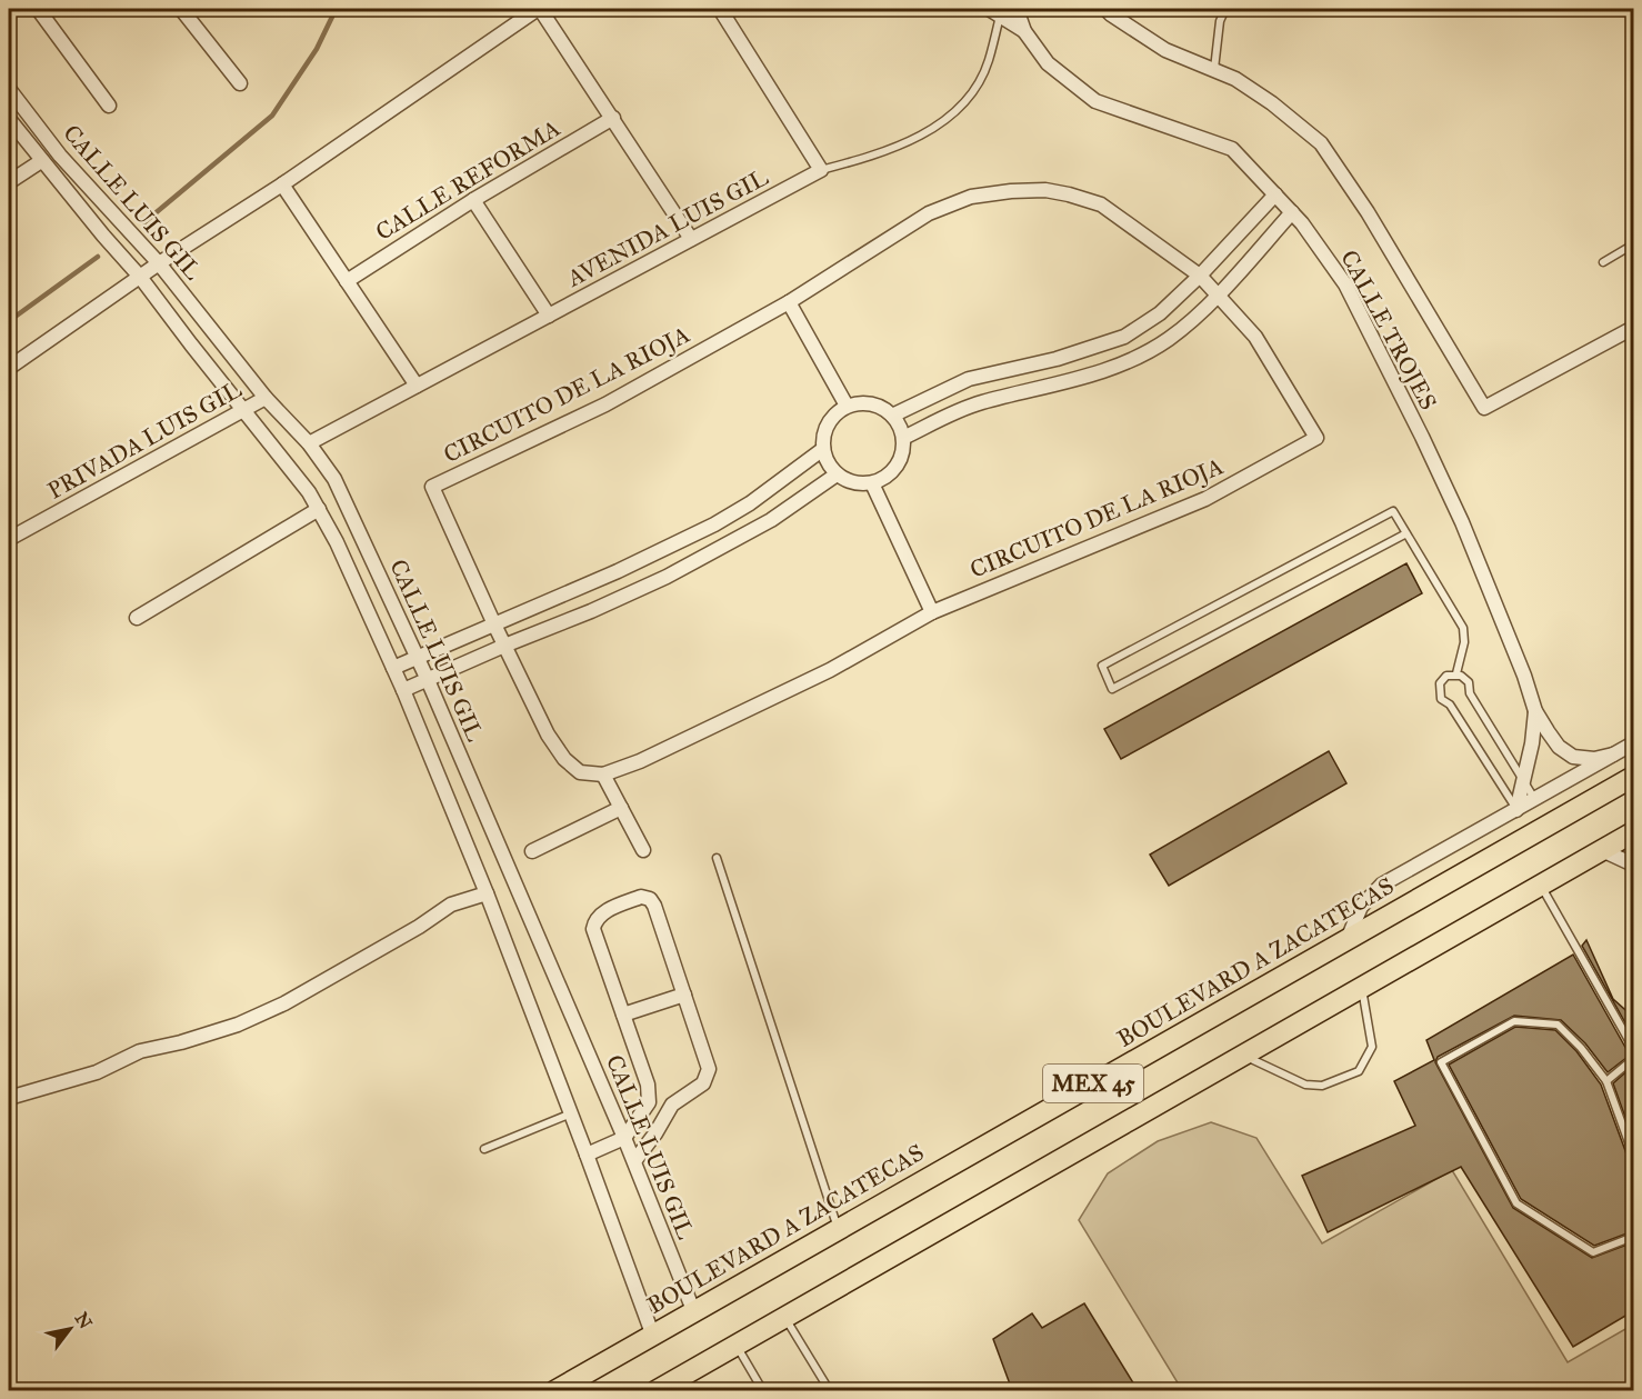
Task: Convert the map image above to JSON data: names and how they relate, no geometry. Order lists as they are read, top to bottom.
{
  "streets": {
    "main road": ["BOULEVARD A ZACATECAS", "MEX 45"],
    "street": [
      "CALLE REFORMA",
      "CALLE LUIS GIL",
      "AVENIDA LUIS GIL",
      "CALLE TROJES",
      "CIRCUITO DE LA RIOJA",
      "PRIVADA LUIS GIL"
    ]
  },
  "crossings": [
    ["CALLE LUIS GIL", "AVENIDA LUIS GIL"],
    ["CALLE LUIS GIL", "PRIVADA LUIS GIL"],
    ["CALLE LUIS GIL", "BOULEVARD A ZACATECAS"]
  ],
  "north": "top right"
}
